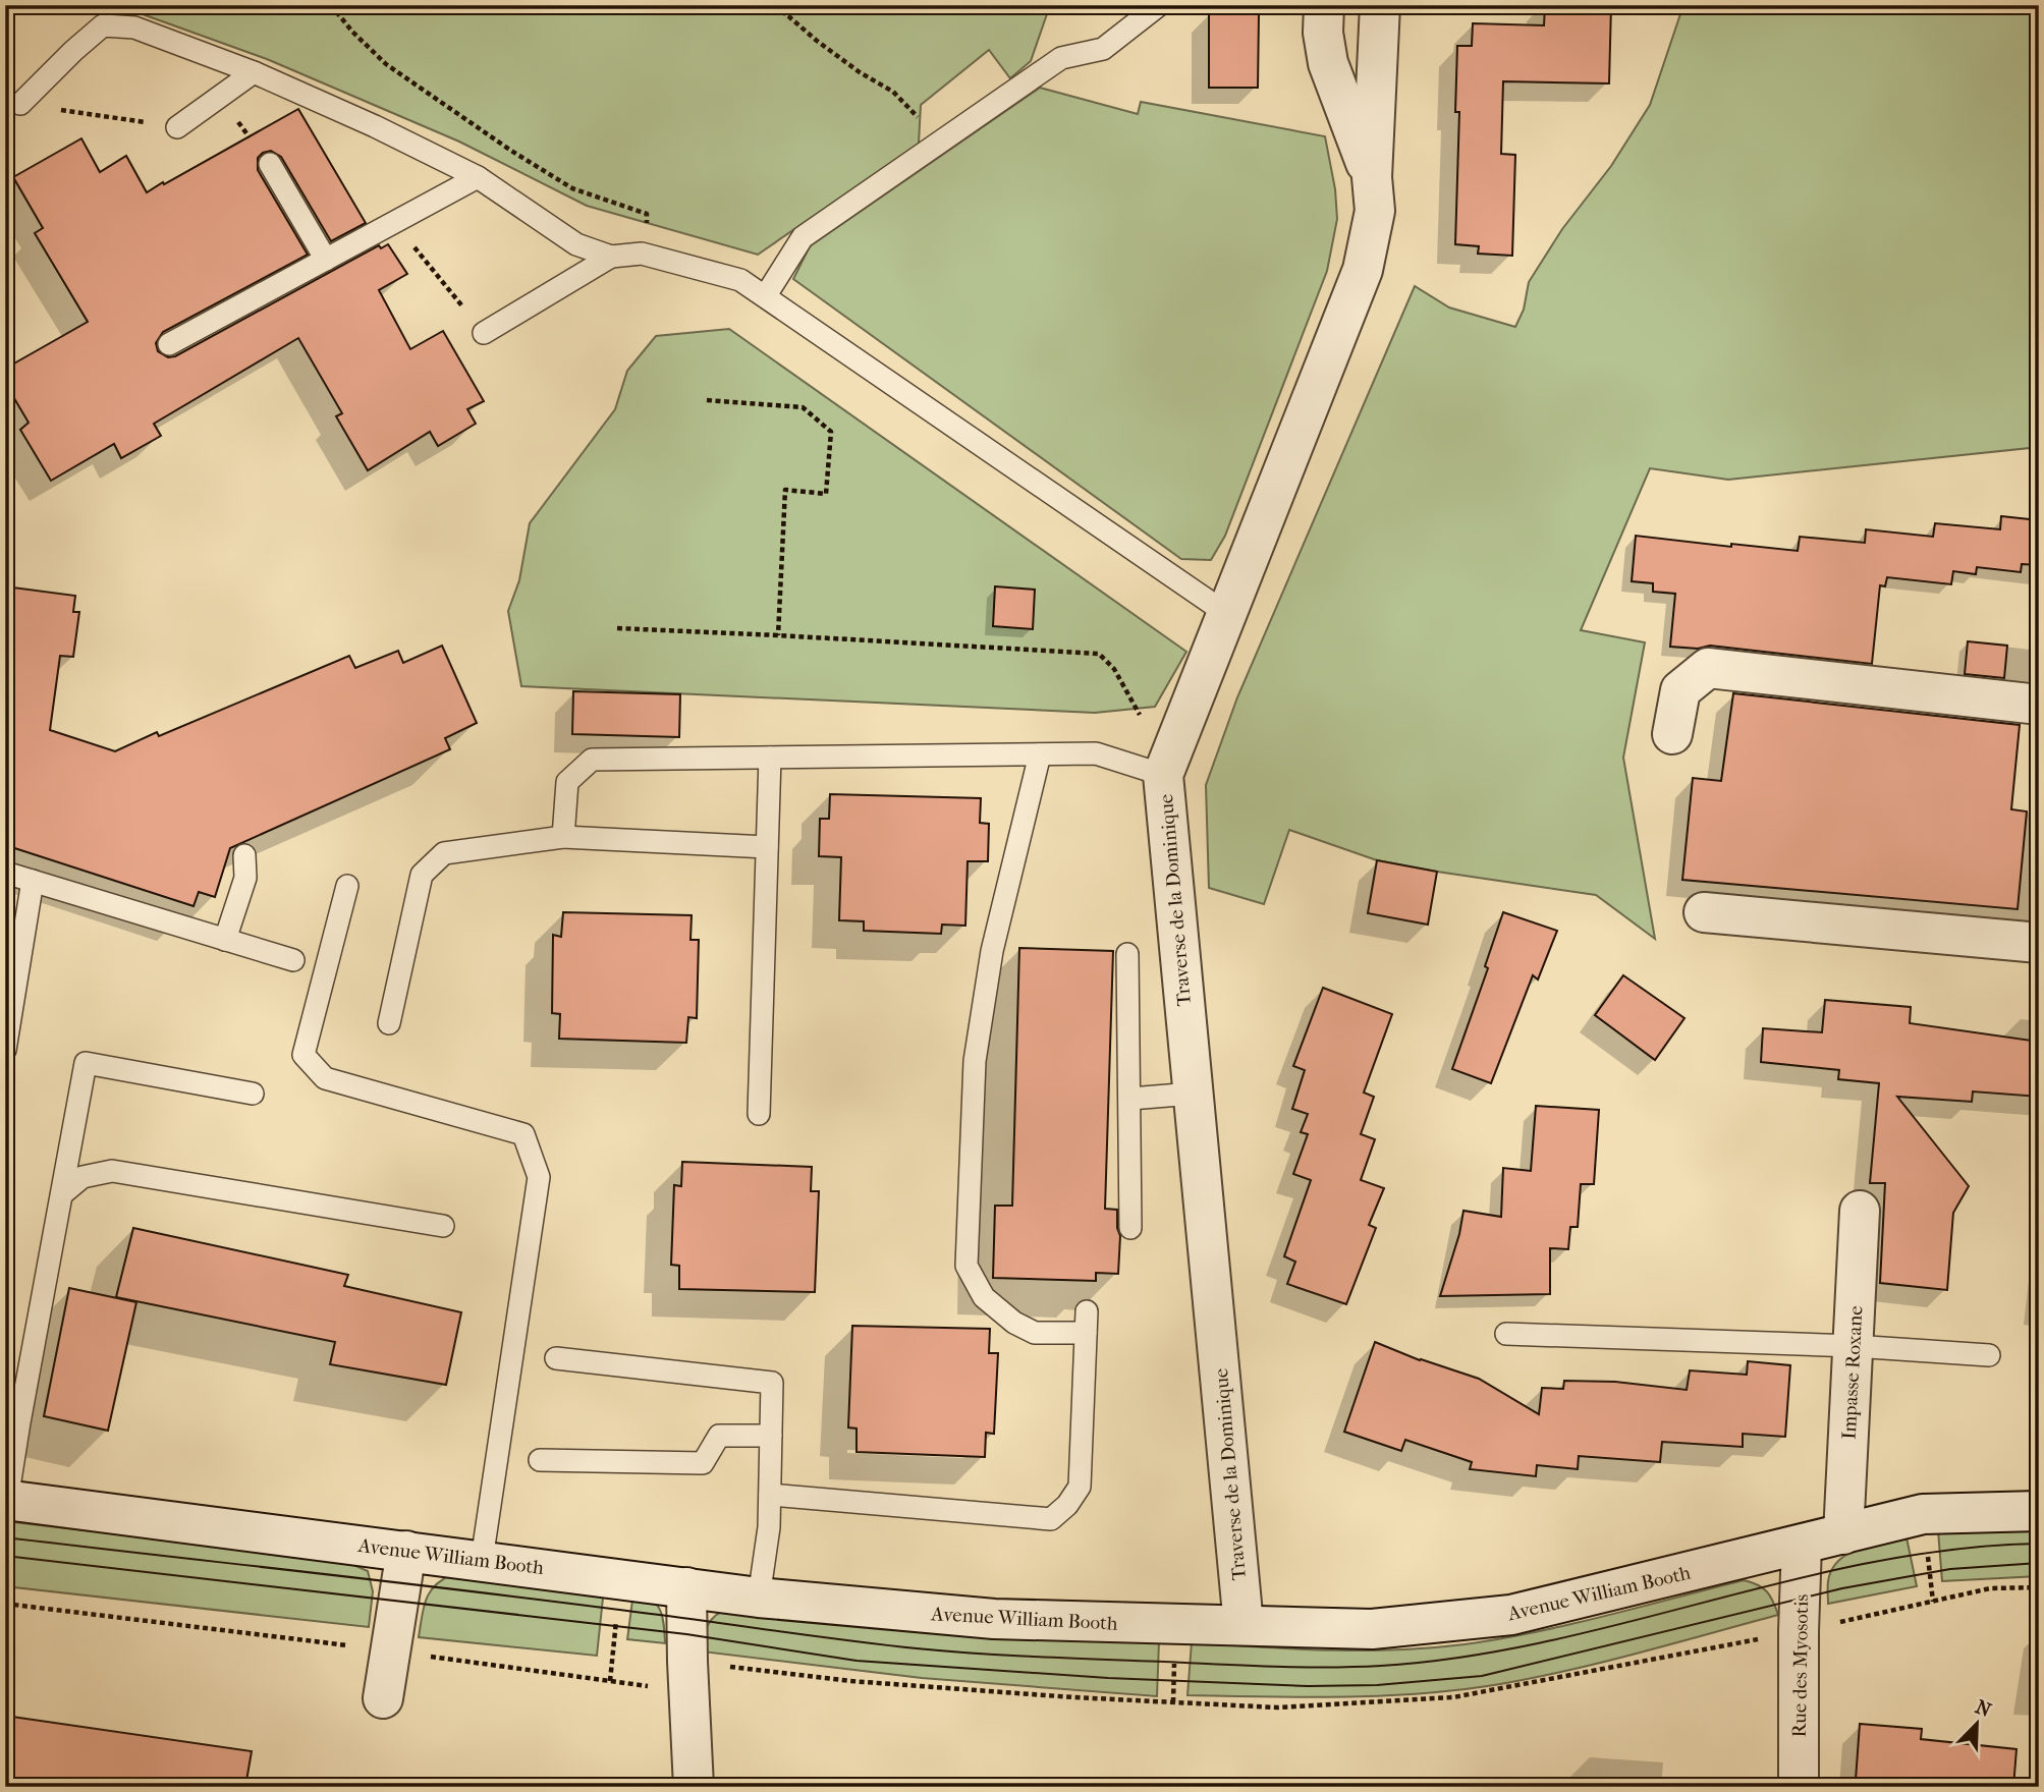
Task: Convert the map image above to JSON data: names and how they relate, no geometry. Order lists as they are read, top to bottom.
{
  "streets": {
    "street": [
      "Traverse de la Dominique",
      "Impasse Roxane",
      "Avenue William Booth",
      "Rue des Myosotis"
    ]
  },
  "crossings": [
    ["Traverse de la Dominique", "Avenue William Booth"],
    ["Impasse Roxane", "Avenue William Booth"],
    ["Avenue William Booth", "Rue des Myosotis"]
  ],
  "north": "top right"
}
